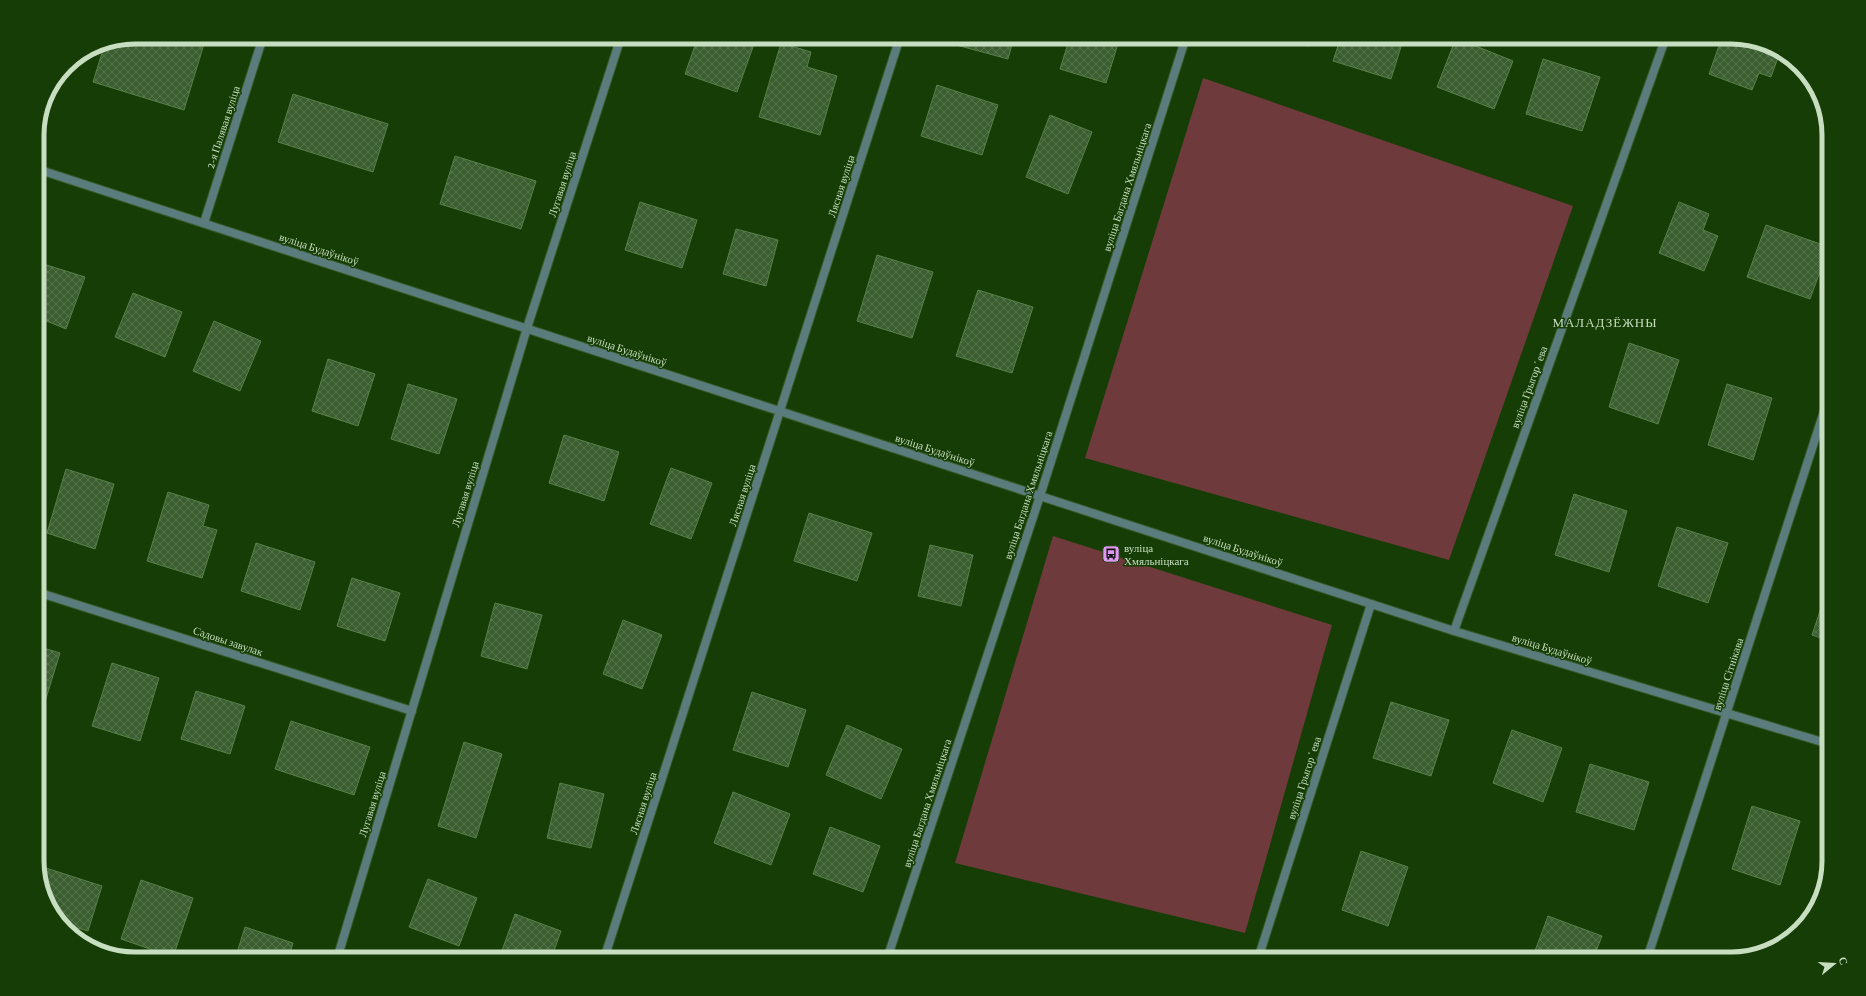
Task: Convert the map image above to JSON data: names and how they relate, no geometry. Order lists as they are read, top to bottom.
{
  "streets": {
    "street": [
      "2-я Палявая вуліца",
      "Лугавая вуліца",
      "Лясная вуліца",
      "вуліца Багдана Хмяльніцкага",
      "вуліца Будаўнікоў",
      "вуліца Грыгорʼева",
      "Садовы завулак",
      "вуліца Сітнікава"
    ]
  },
  "crossings": [
    ["2-я Палявая вуліца", "вуліца Будаўнікоў"],
    ["Лугавая вуліца", "вуліца Будаўнікоў"],
    ["Лугавая вуліца", "Садовы завулак"],
    ["Лясная вуліца", "вуліца Будаўнікоў"],
    ["вуліца Багдана Хмяльніцкага", "вуліца Будаўнікоў"],
    ["вуліца Будаўнікоў", "вуліца Грыгорʼева"],
    ["вуліца Будаўнікоў", "вуліца Сітнікава"]
  ],
  "districts": ["МАЛАДЗЁЖНЫ"],
  "places": {
    "bus stop": ["вуліца Хмяльніцкага"]
  },
  "north": "right"
}
